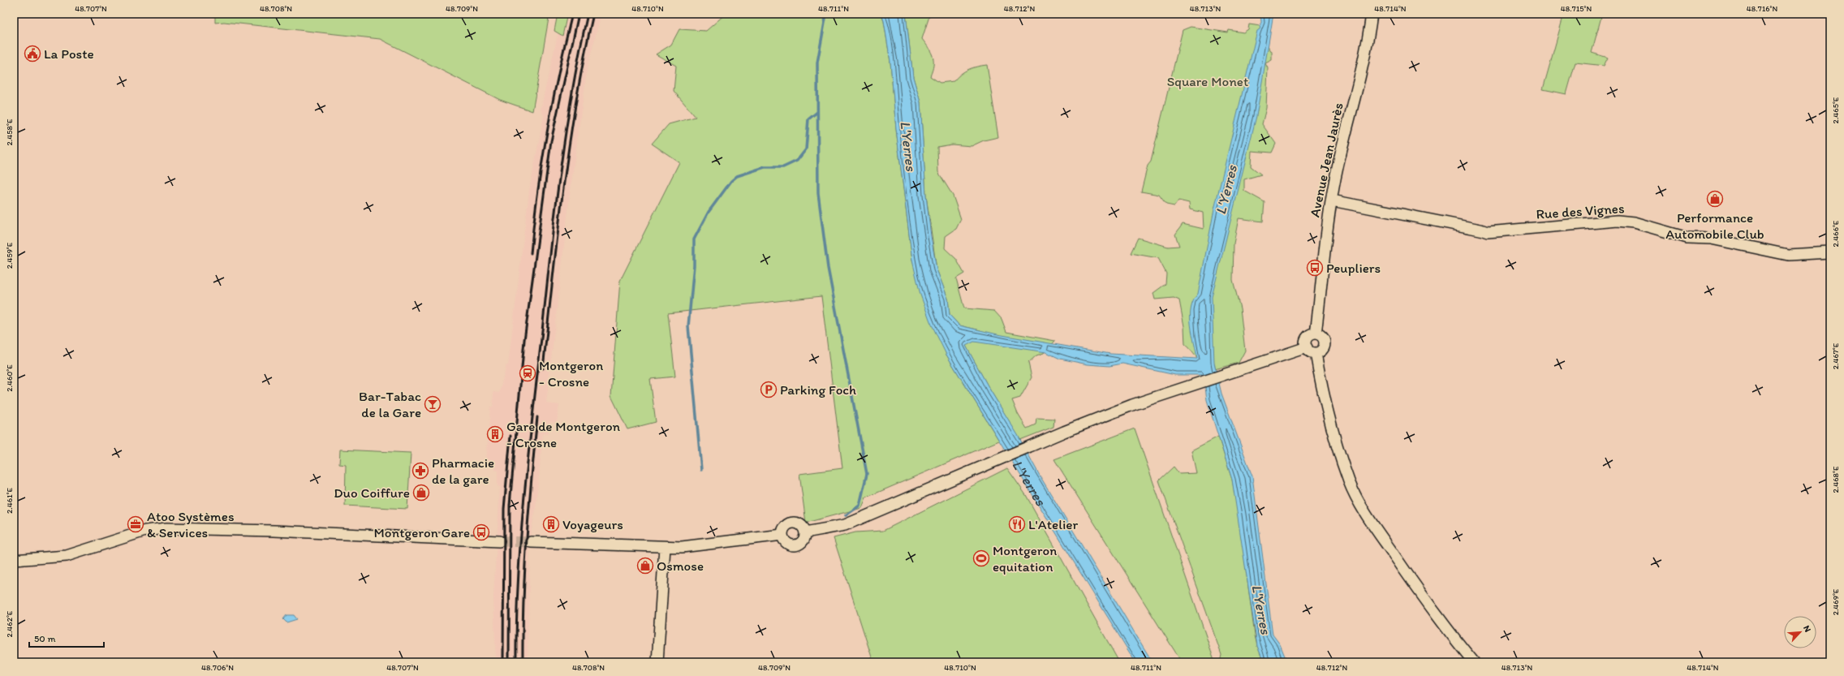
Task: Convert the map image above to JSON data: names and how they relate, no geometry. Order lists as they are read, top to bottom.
{
  "streets": {
    "street": ["Avenue Jean Jaurès", "Rue des Vignes"]
  },
  "crossings": [
    ["Avenue Jean Jaurès", "Rue des Vignes"]
  ],
  "water": ["L'Yerres"],
  "parks": ["Square Monet"],
  "places": {
    "public building": ["La Poste"],
    "shop": ["Performance Automobile Club", "Duo Coiffure", "Osmose"],
    "bus stop": ["Peupliers", "Montgeron Gare"],
    "station": ["Montgeron - Crosne"],
    "parking": ["Parking Foch"],
    "bar": ["Bar-Tabac de la Gare"],
    "building": ["Gare de Montgeron - Crosne", "Voyageurs"],
    "pharmacy": ["Pharmacie de la gare"],
    "office": ["Atoo Systèmes & Services"],
    "restaurant": ["L'Atelier"],
    "sports": ["Montgeron equitation"]
  },
  "scale_bar": "50 m",
  "north": "top right",
  "coordinates": [
    "48.707°N",
    "48.708°N",
    "48.709°N",
    "48.710°N",
    "48.711°N",
    "48.712°N",
    "48.713°N",
    "48.714°N",
    "48.715°N",
    "48.716°N",
    "2.465°E",
    "2.458°E",
    "2.466°E",
    "2.459°E",
    "2.467°E",
    "2.460°E",
    "2.468°E",
    "2.461°E",
    "2.469°E",
    "2.462°E",
    "48.706°N"
  ]
}
